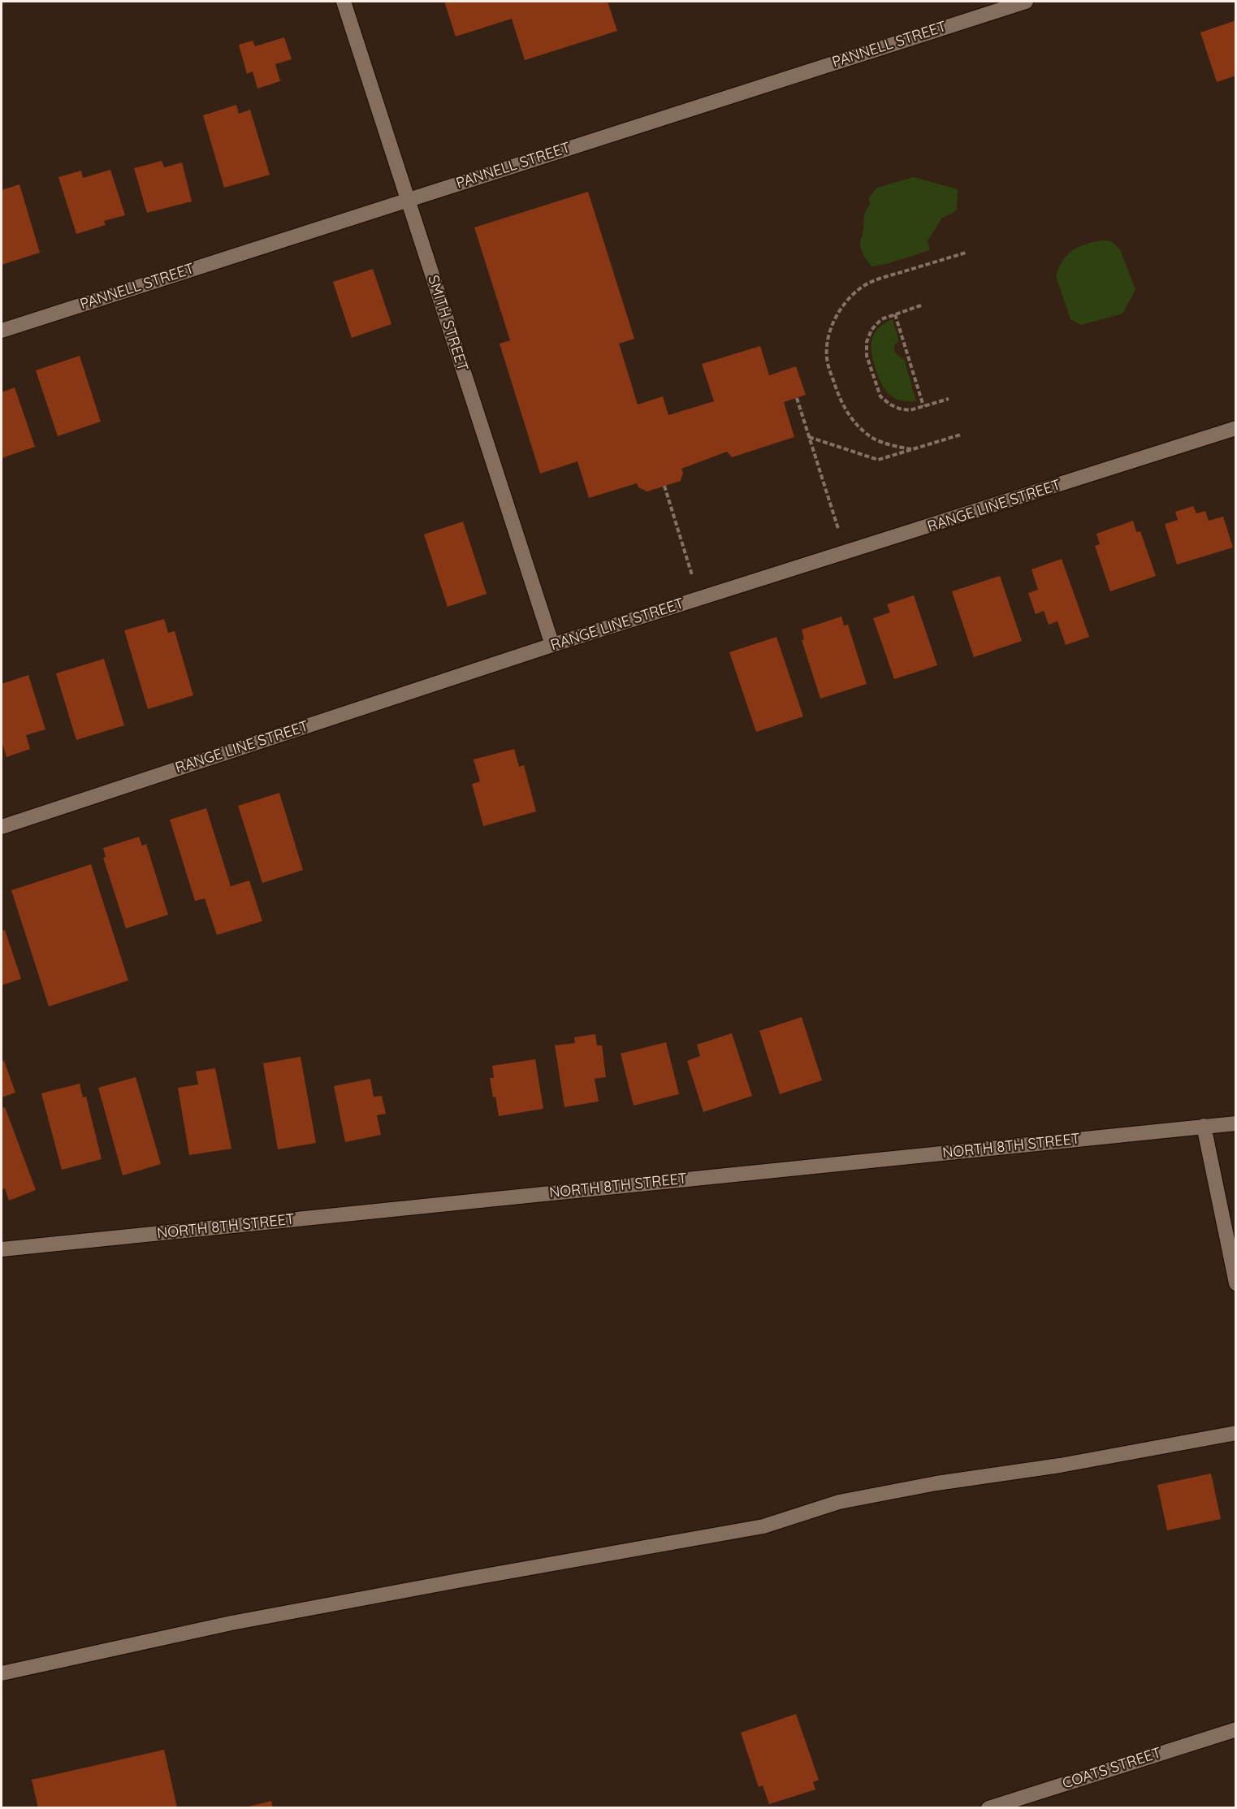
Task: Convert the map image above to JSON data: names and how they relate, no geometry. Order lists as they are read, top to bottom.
{
  "streets": {
    "street": [
      "PANNELL STREET",
      "SMITH STREET",
      "RANGE LINE STREET",
      "NORTH 8TH STREET",
      "COATS STREET"
    ]
  },
  "crossings": [
    ["PANNELL STREET", "SMITH STREET"],
    ["SMITH STREET", "RANGE LINE STREET"]
  ]
}
